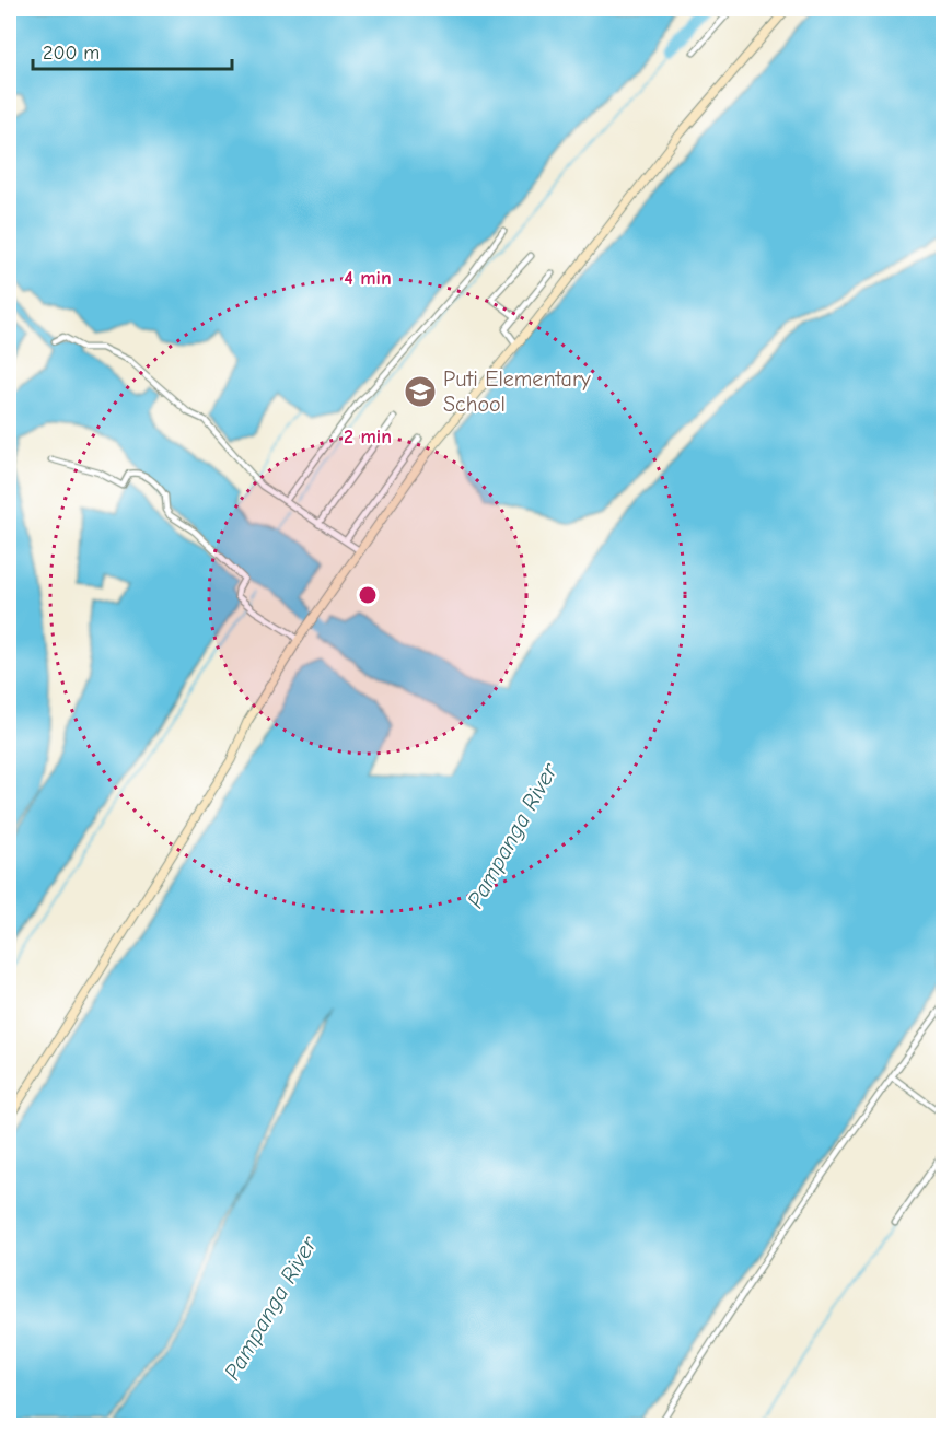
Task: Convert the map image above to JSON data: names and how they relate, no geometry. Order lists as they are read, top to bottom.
{
  "water": ["Pampanga River"],
  "places": {
    "school or university": ["Puti Elementary School"]
  },
  "scale_bar": "200 m",
  "rings": ["4 min", "2 min"]
}
